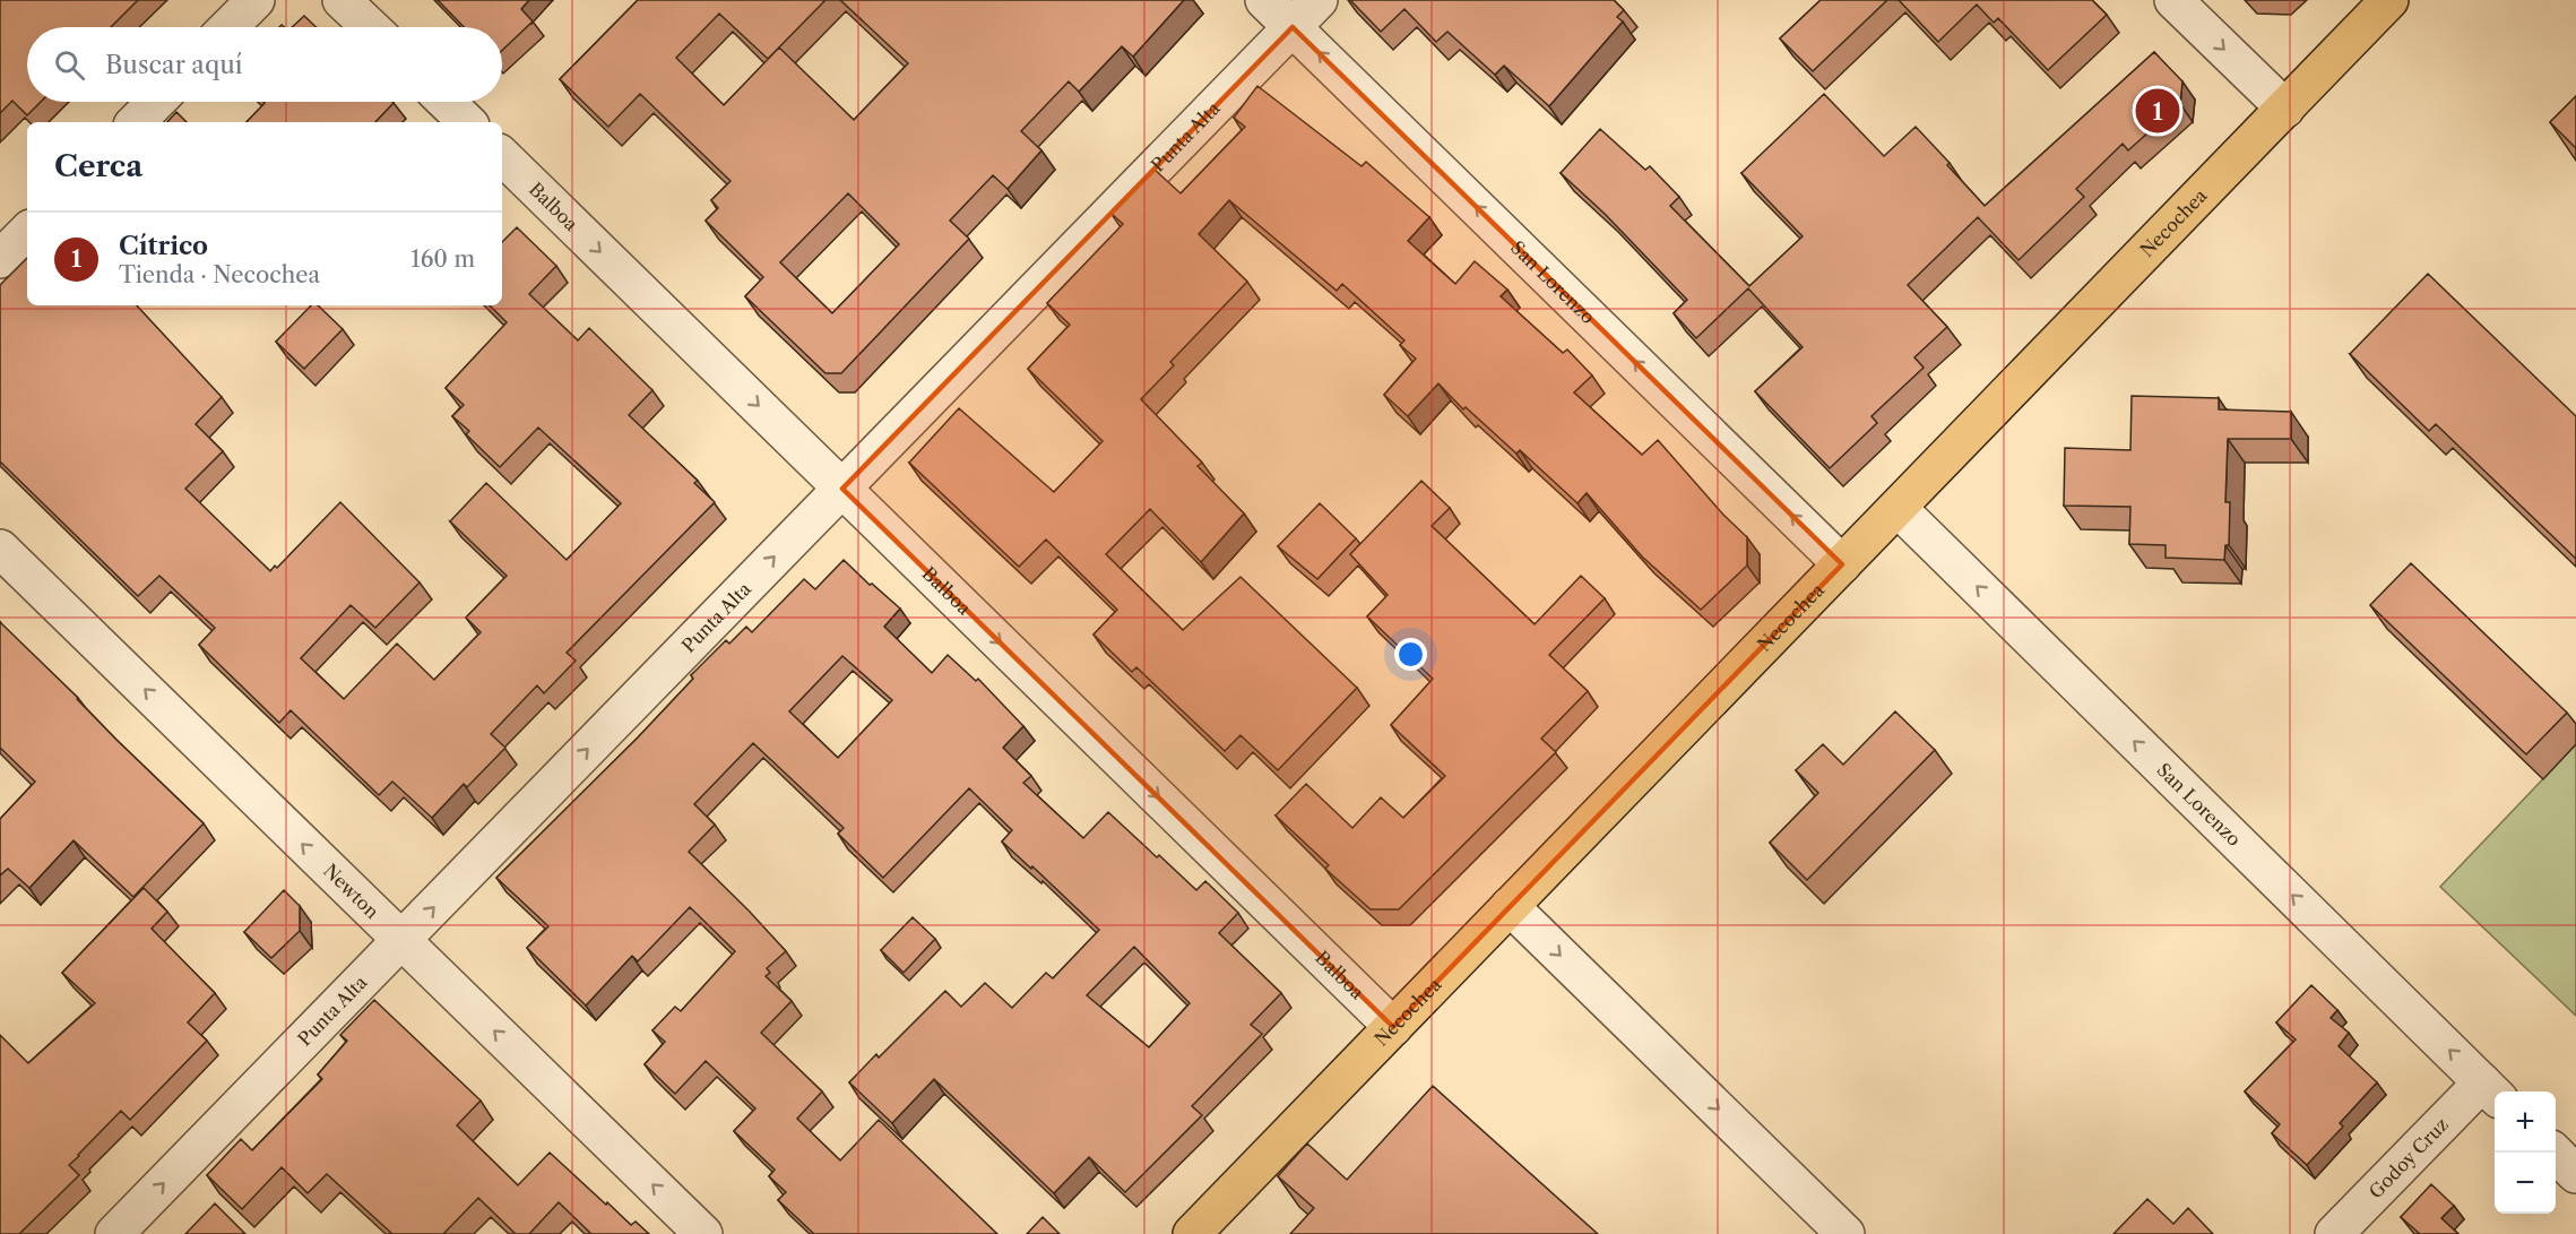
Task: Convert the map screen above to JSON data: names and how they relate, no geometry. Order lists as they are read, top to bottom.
{
  "streets": {
    "main road": ["Necochea"],
    "street": [
      "Punta Alta",
      "Balboa",
      "San Lorenzo",
      "Newton",
      "Godoy Cruz"
    ]
  },
  "crossings": [
    ["Punta Alta", "Balboa"],
    ["Punta Alta", "San Lorenzo"],
    ["Punta Alta", "Newton"],
    ["Balboa", "Necochea"],
    ["Necochea", "San Lorenzo"],
    ["San Lorenzo", "Godoy Cruz"]
  ],
  "one_way": [
    "Punta Alta",
    "Balboa",
    "San Lorenzo",
    "Newton"
  ],
  "page": {
    "search": "Buscar aquí",
    "pins": "1",
    "heading": "Cerca",
    "list": [
      {
        "mark": "1",
        "name": "Cítrico",
        "note": "Tienda · Necochea",
        "value": "160 m"
      }
    ],
    "map_buttons": ["+", "−"]
  }
}
